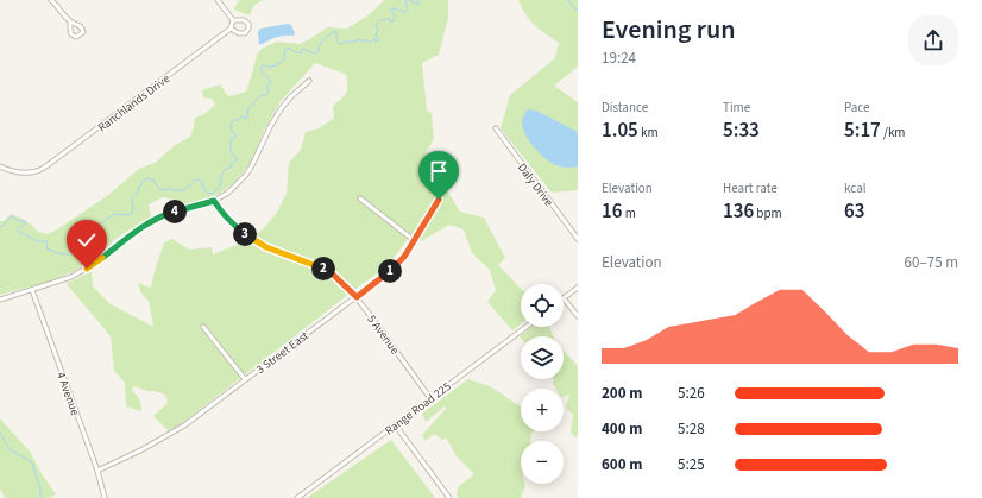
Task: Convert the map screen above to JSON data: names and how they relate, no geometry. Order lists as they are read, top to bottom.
{
  "streets": {
    "street": [
      "Ranchlands Drive",
      "Daly Drive",
      "5 Avenue",
      "3 Street East",
      "4 Avenue",
      "Range Road 225"
    ]
  },
  "crossings": [
    ["5 Avenue", "3 Street East"],
    ["5 Avenue", "Range Road 225"],
    ["3 Street East", "4 Avenue"]
  ],
  "page": {
    "heading": ["Evening run", "19:24"],
    "stats": [
      ["Distance", "1.05 km"],
      ["Time", "5:33"],
      ["Pace", "5:17 /km"],
      ["Elevation", "16 m"],
      ["Heart rate", "136 bpm"],
      ["kcal", "63"]
    ],
    "pins": [
      "4",
      "3",
      "2",
      "1"
    ],
    "chart": ["Elevation", "60–75 m"],
    "map_buttons": ["+", "−"],
    "list": [
      {
        "name": "200 m",
        "note": "5:26"
      },
      {
        "name": "400 m",
        "note": "5:28"
      },
      {
        "name": "600 m",
        "note": "5:25"
      }
    ]
  }
}
